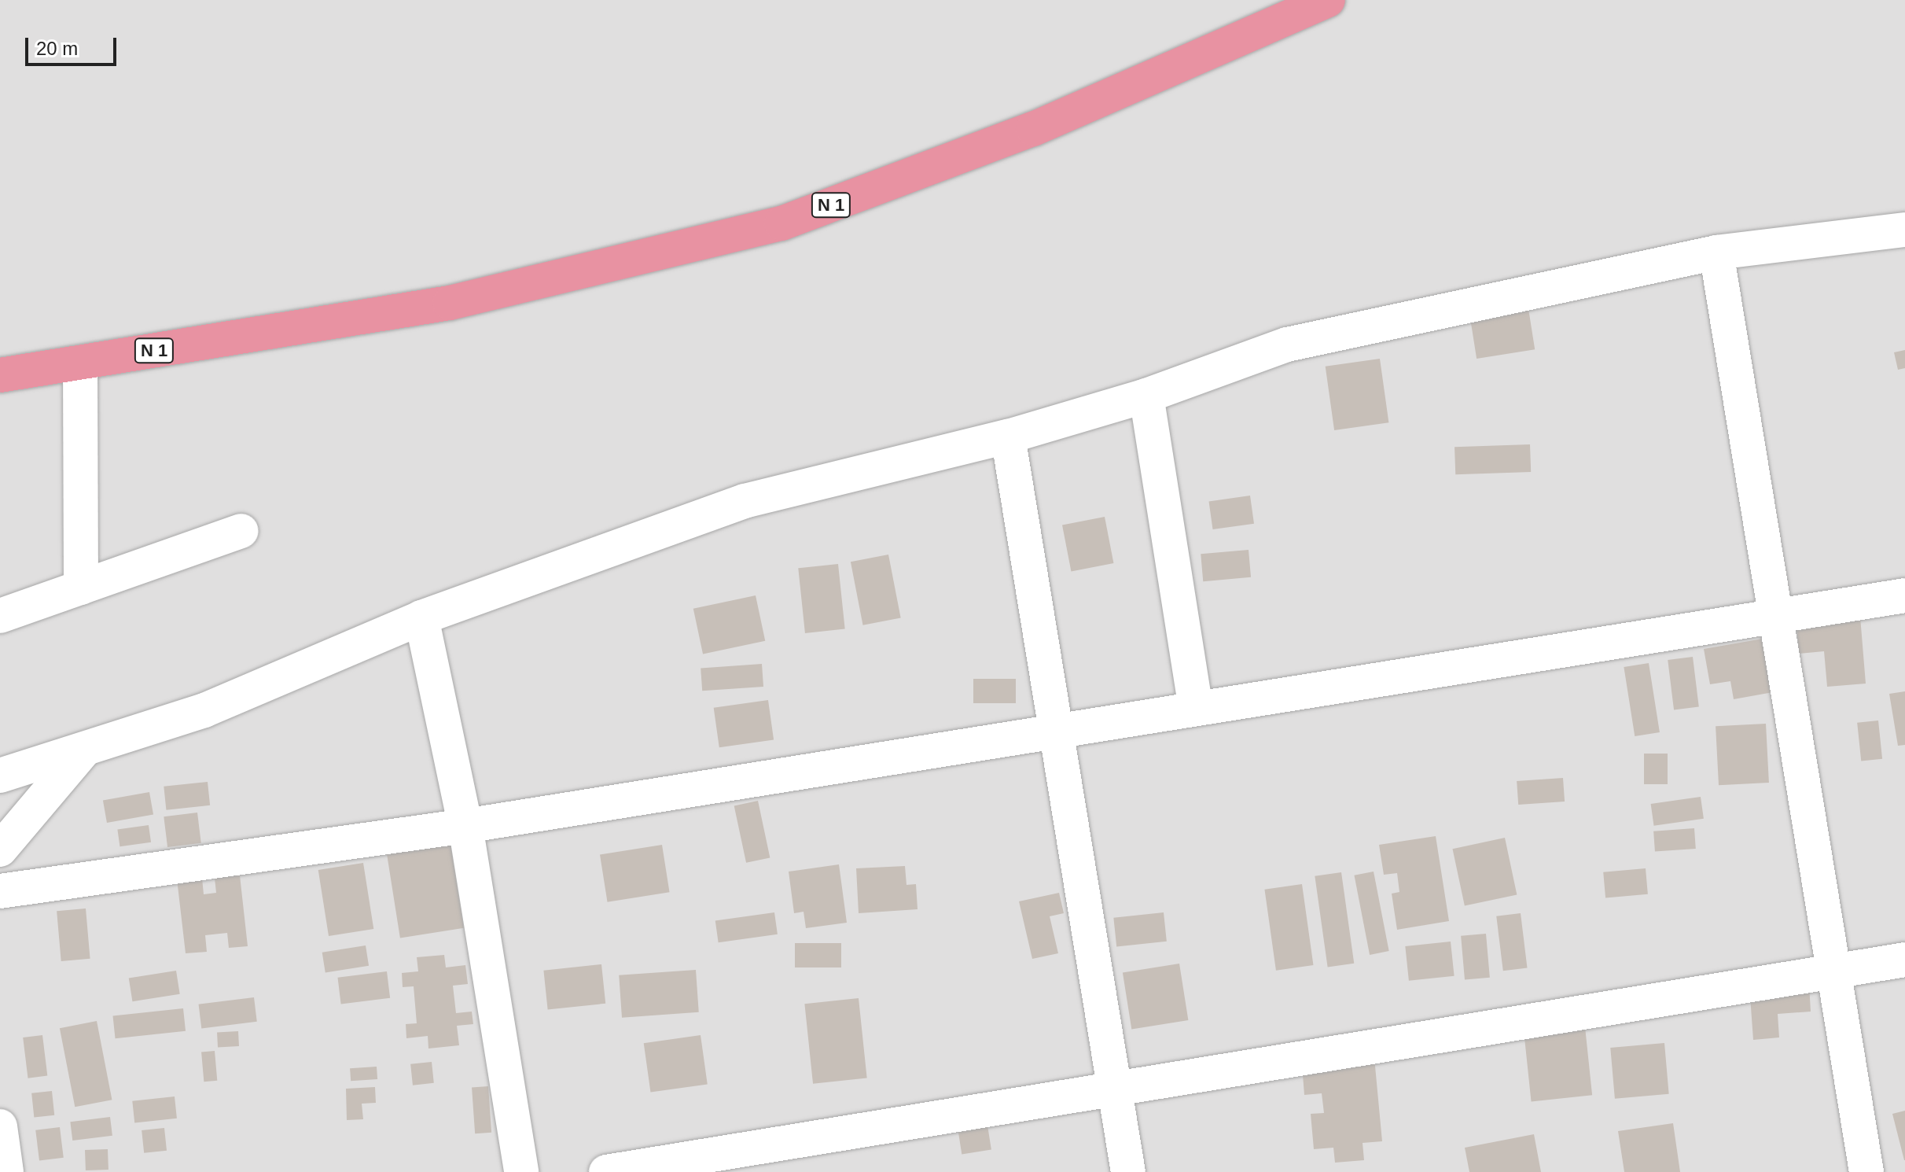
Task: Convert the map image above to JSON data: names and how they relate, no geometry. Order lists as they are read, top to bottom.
{
  "streets": {
    "highway": ["N 1"]
  },
  "scale_bar": "20 m"
}
